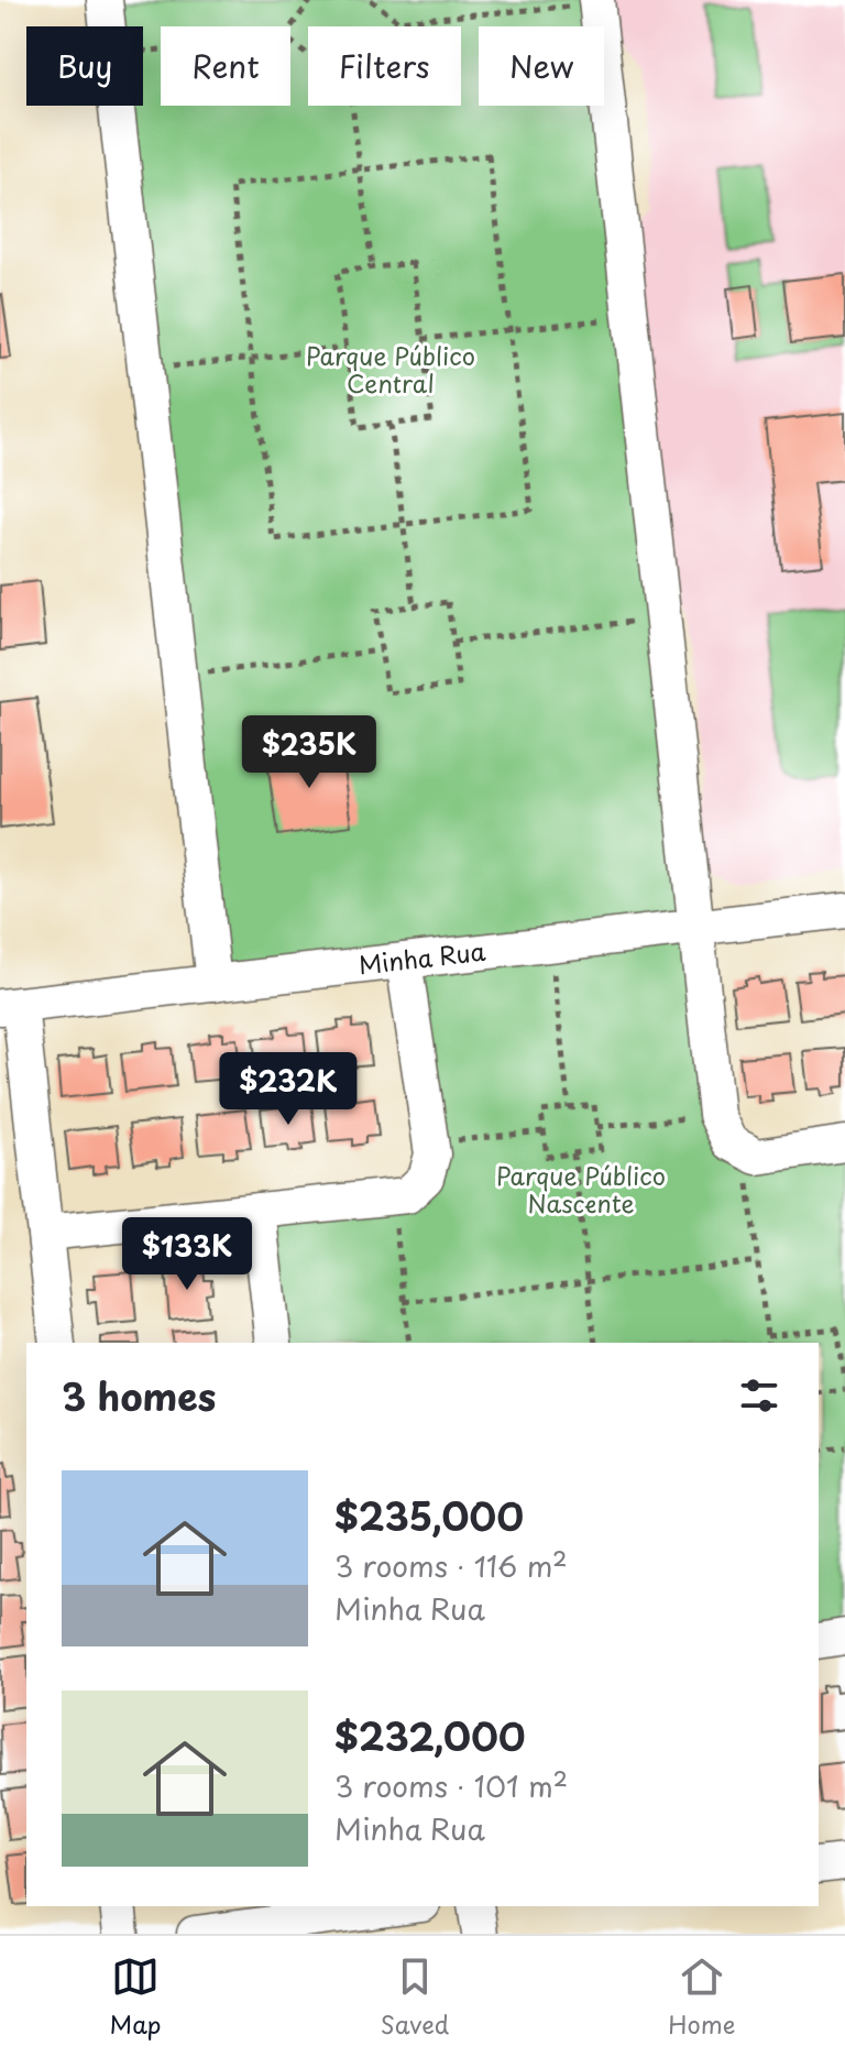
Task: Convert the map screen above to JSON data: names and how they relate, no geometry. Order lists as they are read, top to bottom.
{
  "streets": {
    "street": ["Minha Rua"]
  },
  "parks": ["Parque Público Central", "Parque Público Nascente"],
  "page": {
    "chip": [
      "Buy",
      "Rent",
      "Filters",
      "New"
    ],
    "price": ["$235K", "$232K", "$133K"],
    "heading": "3 homes",
    "list": [
      {
        "name": "$235,000",
        "note": "3 rooms · 116 m² · Minha Rua"
      },
      {
        "name": "$232,000",
        "note": "3 rooms · 101 m² · Minha Rua"
      }
    ],
    "tabs": ["Map", "Saved", "Home"]
  }
}
